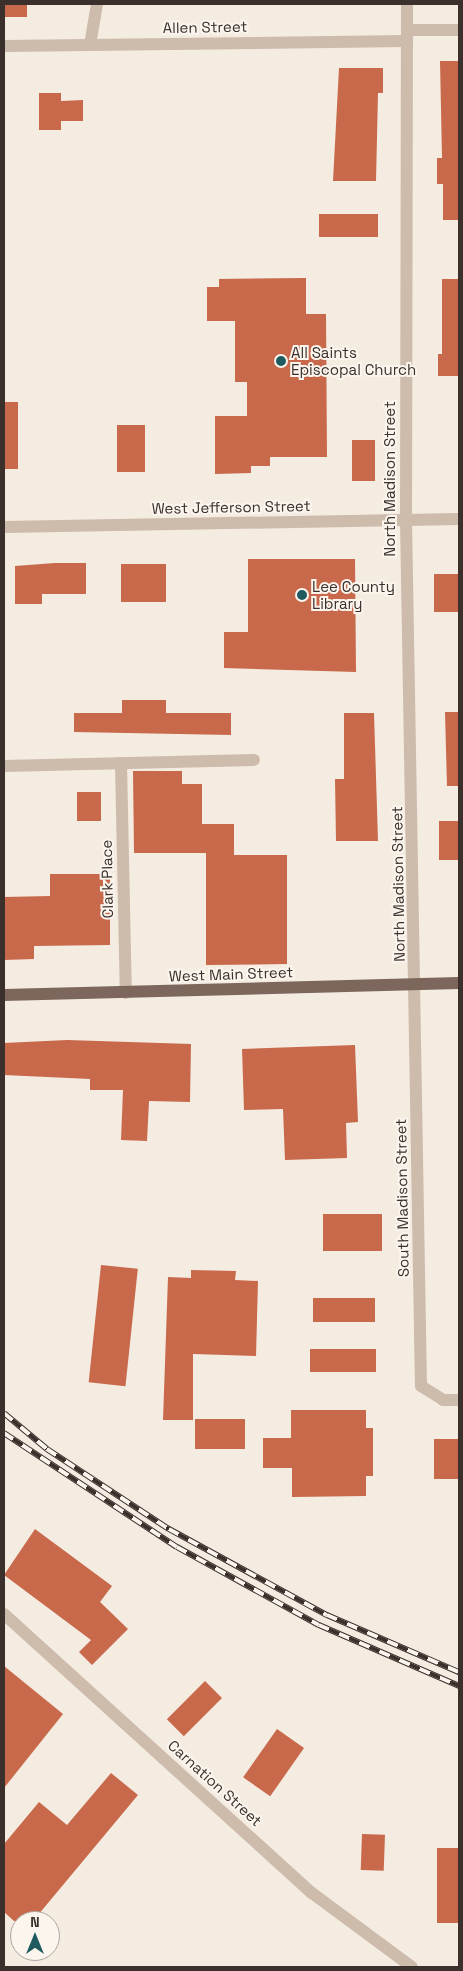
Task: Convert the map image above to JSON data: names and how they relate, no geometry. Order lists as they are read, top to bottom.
{
  "streets": {
    "main road": ["West Main Street"],
    "street": [
      "Allen Street",
      "North Madison Street",
      "West Jefferson Street",
      "Clark Place",
      "South Madison Street",
      "Carnation Street"
    ]
  },
  "crossings": [
    ["Allen Street", "North Madison Street"],
    ["North Madison Street", "West Jefferson Street"],
    ["North Madison Street", "West Main Street"],
    ["North Madison Street", "South Madison Street"],
    ["Clark Place", "West Main Street"],
    ["West Main Street", "South Madison Street"]
  ],
  "places": ["All Saints Episcopal Church", "Lee County Library"],
  "north": "top"
}
